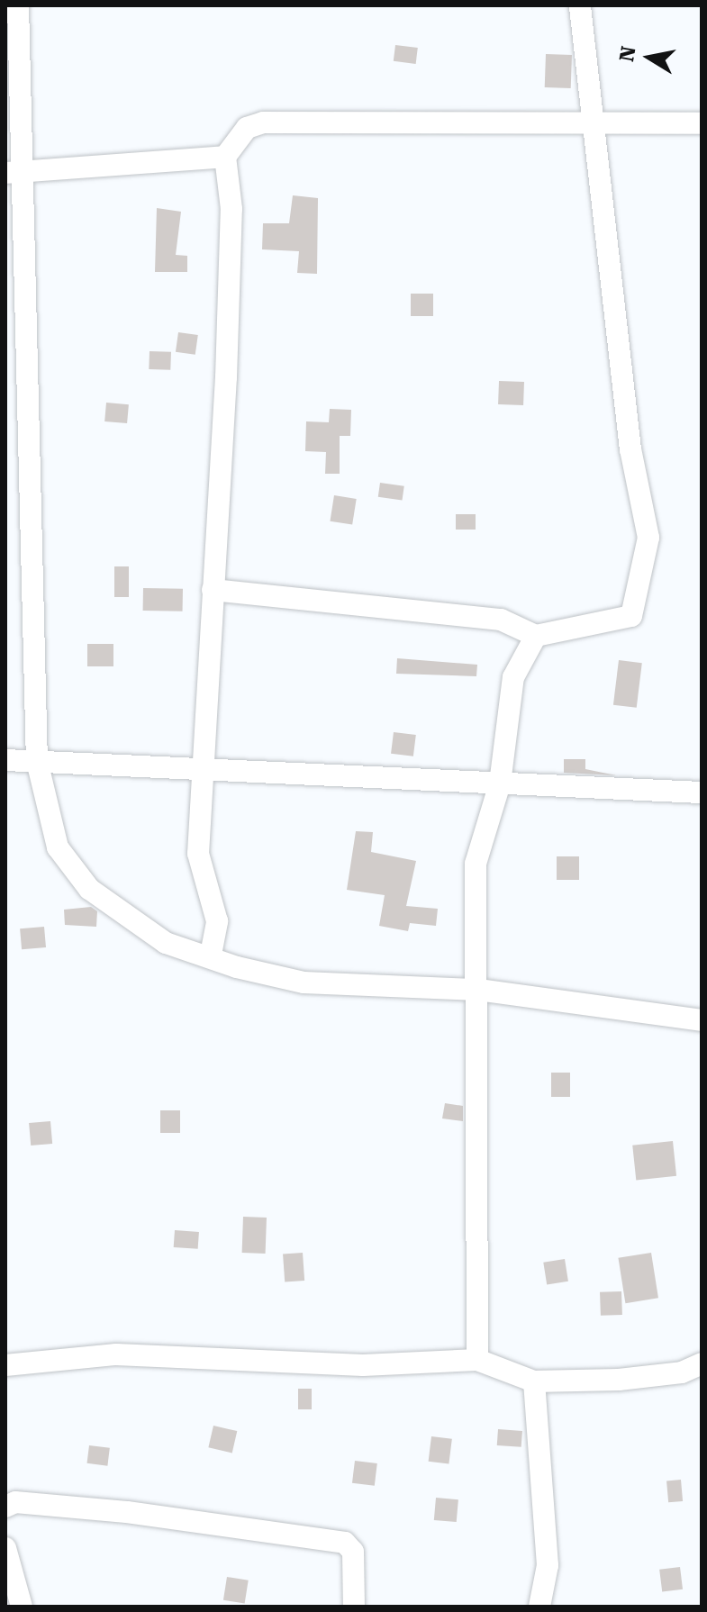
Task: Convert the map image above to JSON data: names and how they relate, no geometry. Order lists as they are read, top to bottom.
{
  "north": "left"
}
